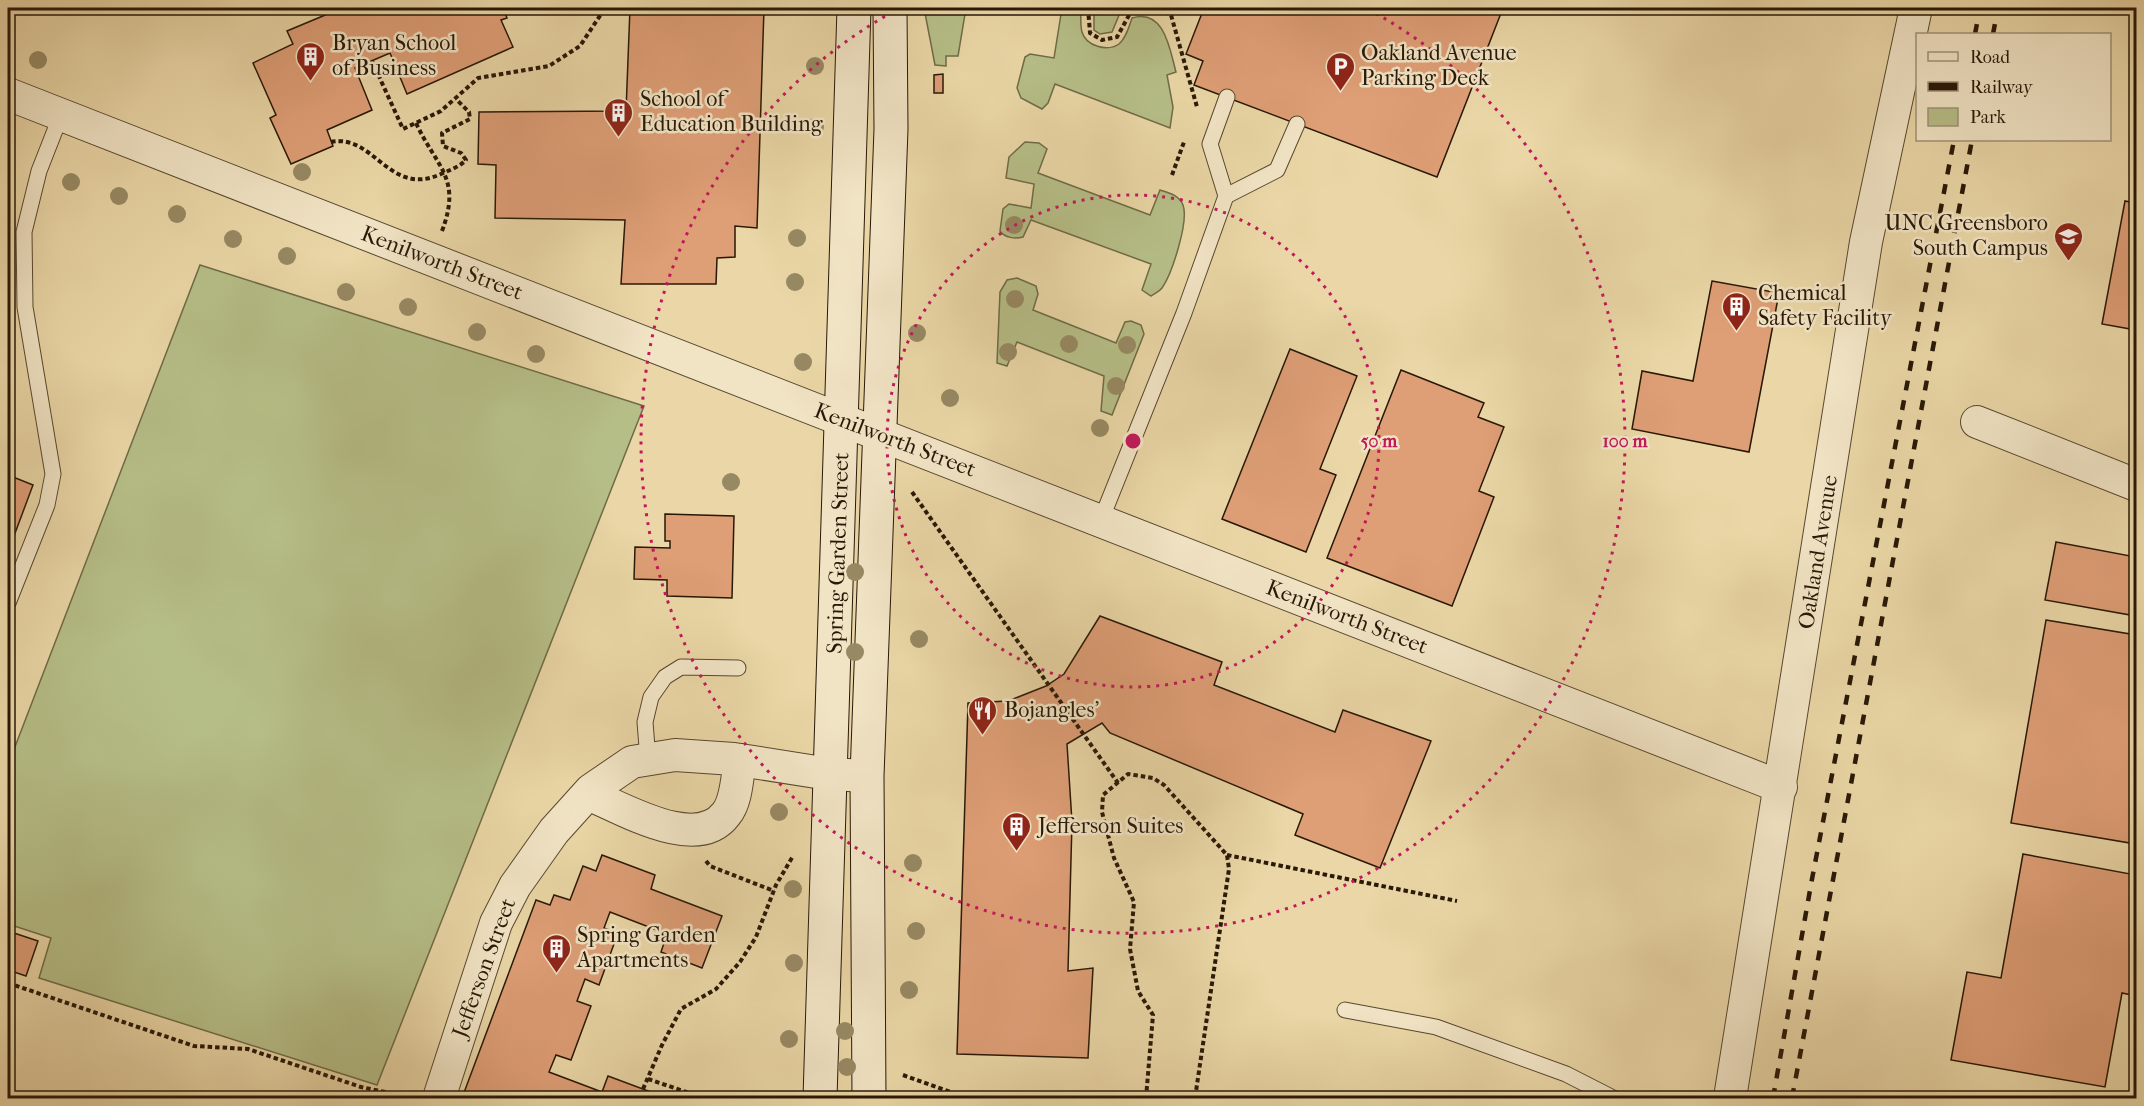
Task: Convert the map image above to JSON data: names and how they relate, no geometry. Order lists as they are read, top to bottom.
{
  "streets": {
    "main road": ["Spring Garden Street"],
    "street": ["Kenilworth Street", "Oakland Avenue", "Jefferson Street"]
  },
  "crossings": [
    ["Kenilworth Street", "Oakland Avenue"],
    ["Kenilworth Street", "Spring Garden Street"],
    ["Spring Garden Street", "Jefferson Street"]
  ],
  "places": {
    "building": [
      "Bryan School of Business",
      "School of Education Building",
      "Chemical Safety Facility",
      "Jefferson Suites",
      "Spring Garden Apartments"
    ],
    "parking": ["Oakland Avenue Parking Deck"],
    "school or university": ["UNC Greensboro South Campus"],
    "restaurant": ["Bojangles'"]
  },
  "legend": ["Road", "Railway", "Park"],
  "rings": ["50 m", "100 m"]
}
